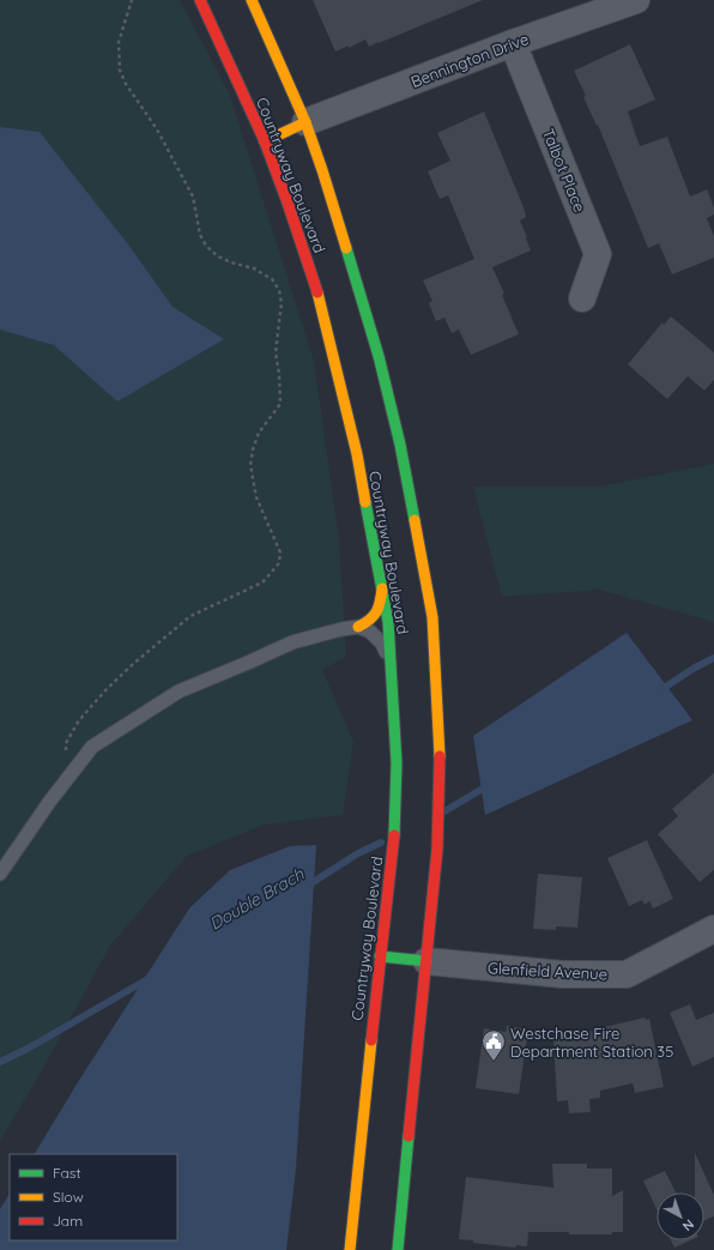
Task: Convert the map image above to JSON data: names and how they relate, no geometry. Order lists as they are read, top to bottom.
{
  "streets": {
    "street": [
      "Bennington Drive",
      "Talbot Place",
      "Countryway Boulevard",
      "Glenfield Avenue"
    ]
  },
  "crossings": [
    ["Bennington Drive", "Talbot Place"],
    ["Bennington Drive", "Countryway Boulevard"],
    ["Countryway Boulevard", "Glenfield Avenue"]
  ],
  "water": ["Double Brach"],
  "places": {
    "public building": ["Westchase Fire Department Station 35"]
  },
  "legend": ["Fast", "Slow", "Jam"],
  "north": "bottom right"
}
